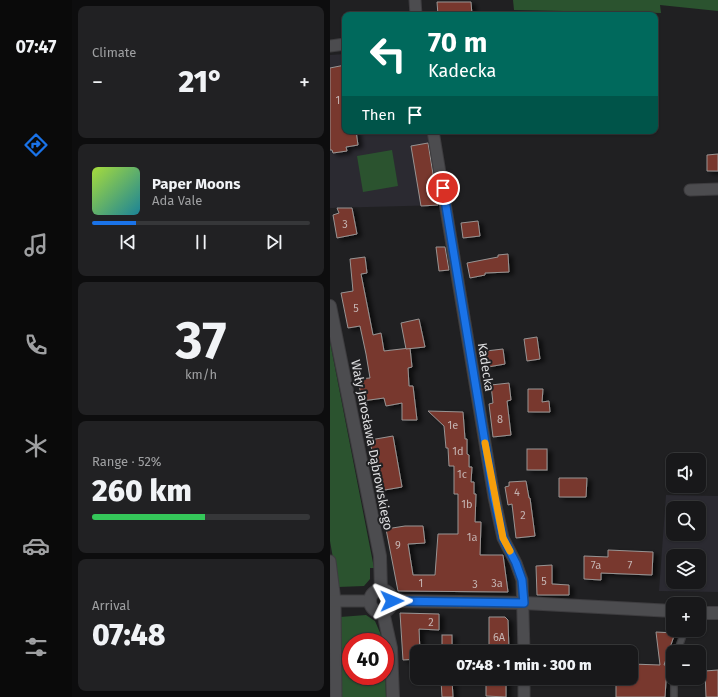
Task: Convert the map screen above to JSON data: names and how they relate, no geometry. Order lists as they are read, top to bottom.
{
  "streets": {
    "street": ["Kadecka", "Wały Jarosława Dąbrowskiego"]
  },
  "house_numbers": [
    "1",
    "3",
    "5",
    "8",
    "1e",
    "1d",
    "1c",
    "4",
    "1b",
    "2",
    "1a",
    "9",
    "7a",
    "7",
    "5",
    "1",
    "3a",
    "3",
    "2",
    "6A"
  ],
  "page": {
    "tabs": "07:47",
    "tile": [
      "Climate",
      ["37", "km/h"],
      ["Range · 52%", "260 km"],
      ["Arrival", "07:48"]
    ],
    "turn": ["70 m", "Kadecka"],
    "heat": ["−", "21°", "+"],
    "then": "Then",
    "song": ["Paper Moons", "Ada Vale"],
    "map_buttons": ["+", "−"],
    "limit": "40",
    "trip": "07:48 · 1 min · 300 m"
  }
}
